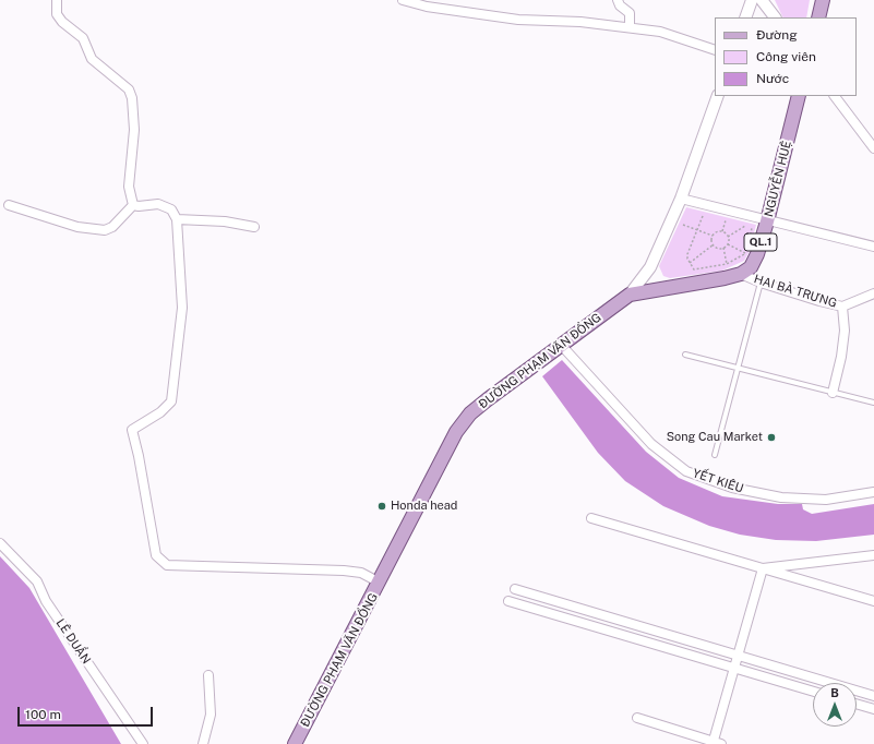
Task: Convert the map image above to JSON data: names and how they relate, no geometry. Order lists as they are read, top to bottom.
{
  "streets": {
    "main road": ["NGUYỄN HUỆ", "QL.1", "ĐƯỜNG PHẠM VĂN ĐỒNG"],
    "street": ["HAI BÀ TRƯNG", "YẾT KIÊU", "LÊ DUẨN"]
  },
  "crossings": [
    ["NGUYỄN HUỆ", "HAI BÀ TRƯNG"],
    ["ĐƯỜNG PHẠM VĂN ĐỒNG", "YẾT KIÊU"]
  ],
  "places": ["Song Cau Market", "Honda head"],
  "legend": ["Đường", "Công viên", "Nước"],
  "scale_bar": "100 m",
  "north": "top"
}
